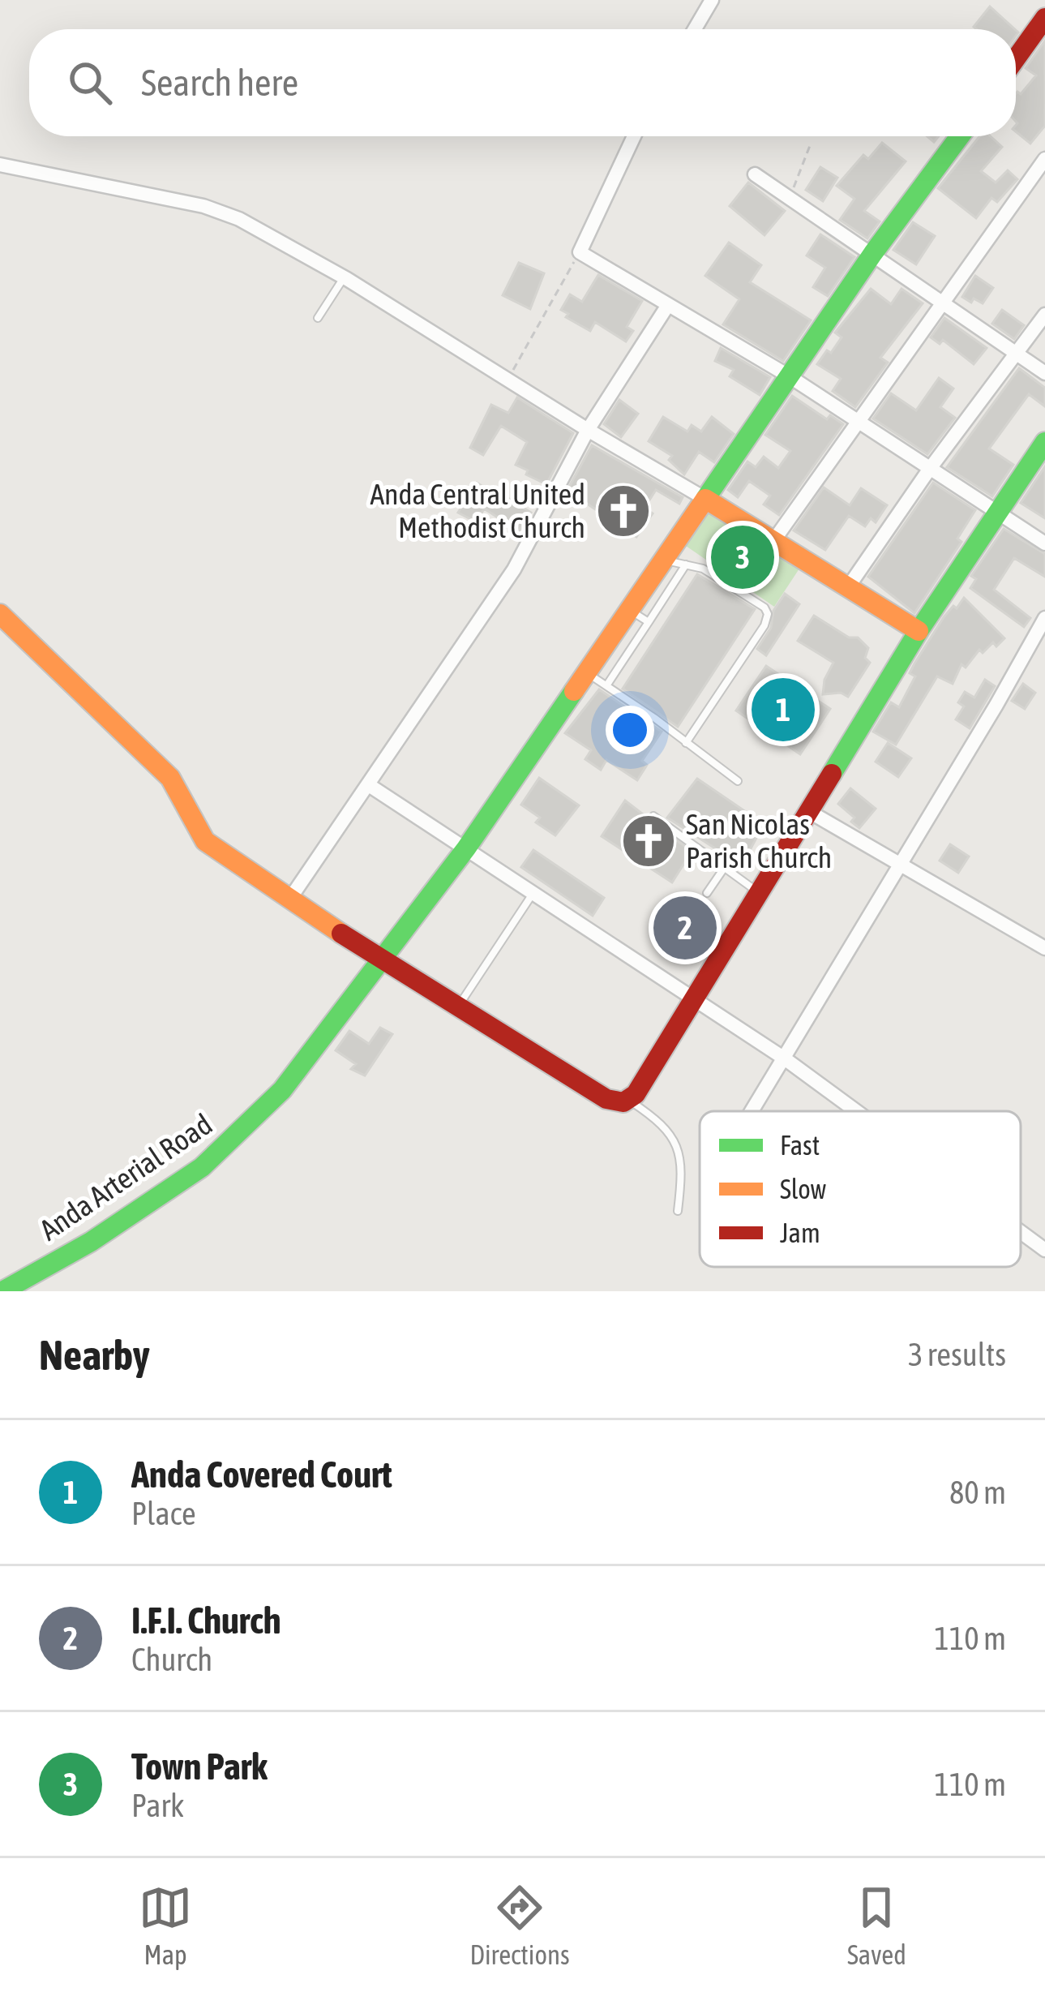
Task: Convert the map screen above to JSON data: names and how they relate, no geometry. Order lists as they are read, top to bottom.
{
  "streets": {
    "street": ["Anda Arterial Road"]
  },
  "places": {
    "church": ["Anda Central United Methodist Church", "San Nicolas Parish Church"]
  },
  "legend": ["Fast", "Slow", "Jam"],
  "page": {
    "search": "Search here",
    "pins": ["3", "1", "2"],
    "heading": ["Nearby", "3 results"],
    "list": [
      {
        "mark": "1",
        "name": "Anda Covered Court",
        "note": "Place",
        "value": "80 m"
      },
      {
        "mark": "2",
        "name": "I.F.I. Church",
        "note": "Church",
        "value": "110 m"
      },
      {
        "mark": "3",
        "name": "Town Park",
        "note": "Park",
        "value": "110 m"
      }
    ],
    "nav": ["Map", "Directions", "Saved"]
  }
}
